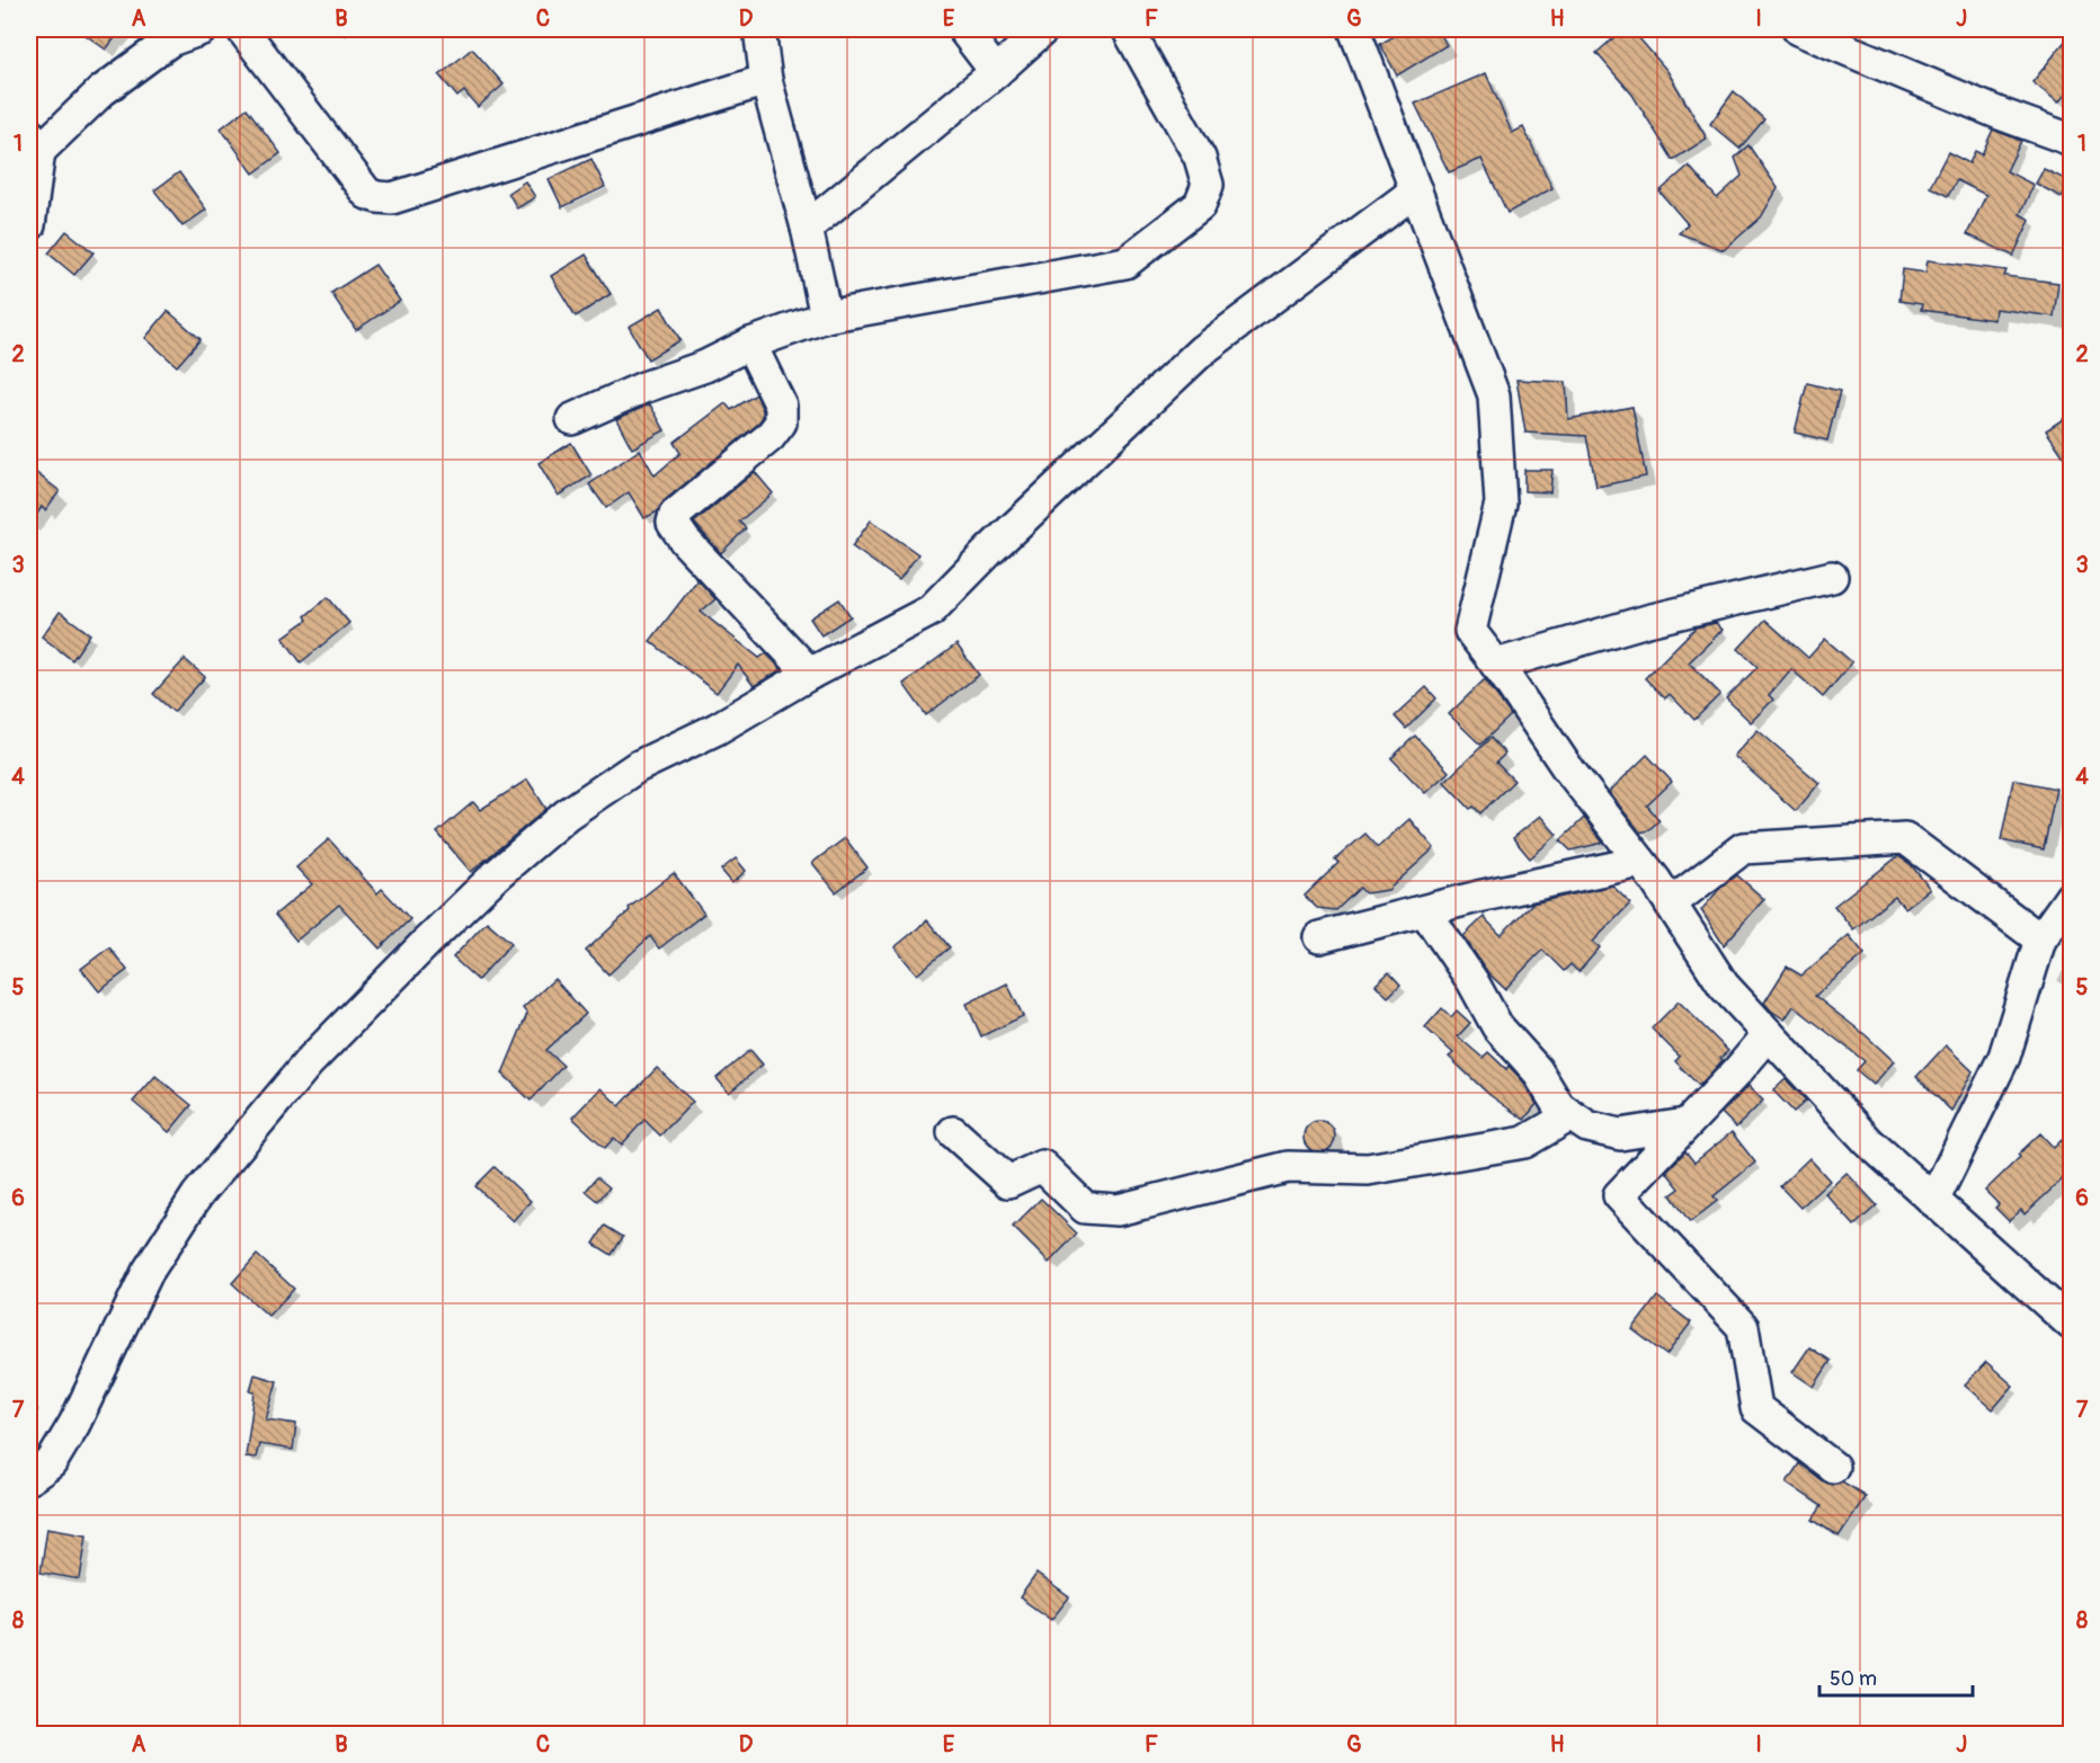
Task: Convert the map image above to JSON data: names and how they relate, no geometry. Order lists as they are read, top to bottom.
{
  "scale_bar": "50 m",
  "grid": {
    "columns": [
      "A",
      "B",
      "C",
      "D",
      "E",
      "F",
      "G",
      "H",
      "I",
      "J"
    ],
    "rows": [
      "1",
      "2",
      "3",
      "4",
      "5",
      "6",
      "7",
      "8"
    ]
  }
}
